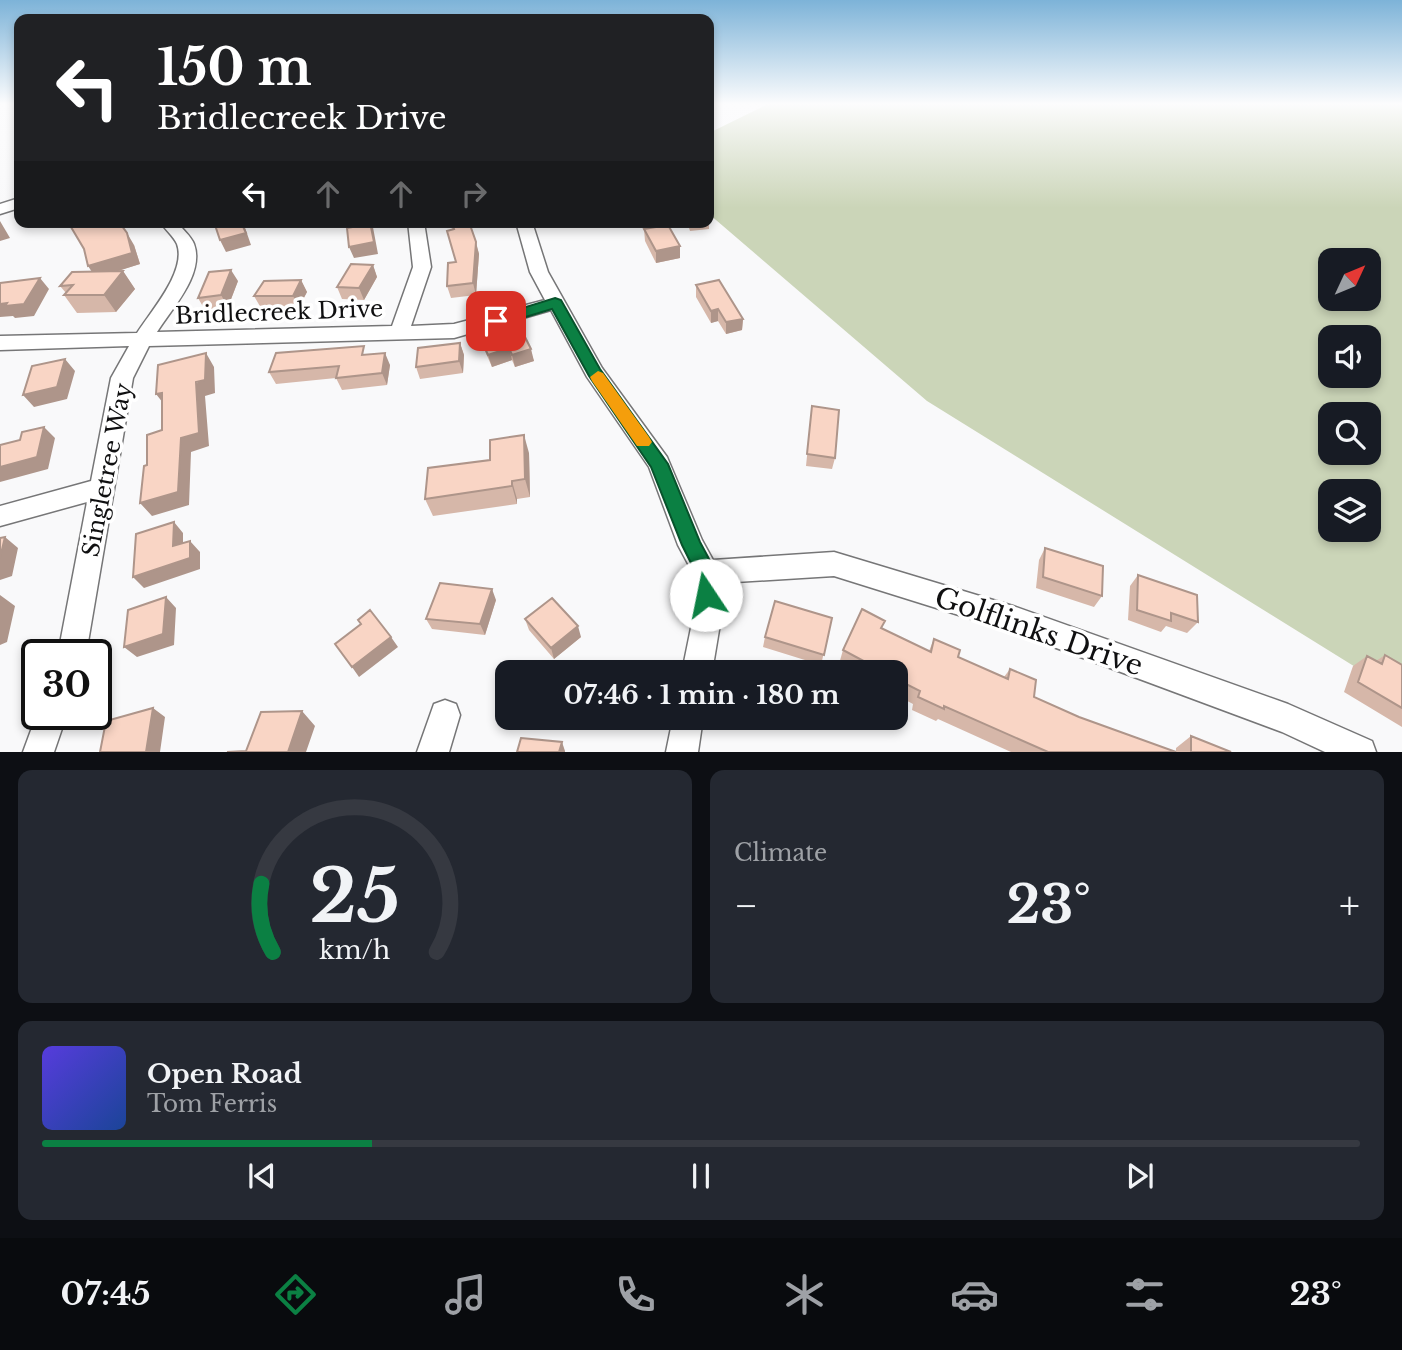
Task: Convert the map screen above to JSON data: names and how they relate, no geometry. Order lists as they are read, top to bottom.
{
  "streets": {
    "street": ["Bridlecreek Drive", "Singletree Way", "Golflinks Drive"]
  },
  "crossings": [
    ["Bridlecreek Drive", "Singletree Way"]
  ],
  "north": "top right",
  "page": {
    "turn": ["150 m", "Bridlecreek Drive"],
    "limit": "30",
    "trip": "07:46 · 1 min · 180 m",
    "tile": "Climate",
    "heat": ["−", "23°", "+"],
    "song": ["Open Road", "Tom Ferris"],
    "tabs": ["07:45", "23°"],
    "gauge": ["25", "km/h"]
  }
}
